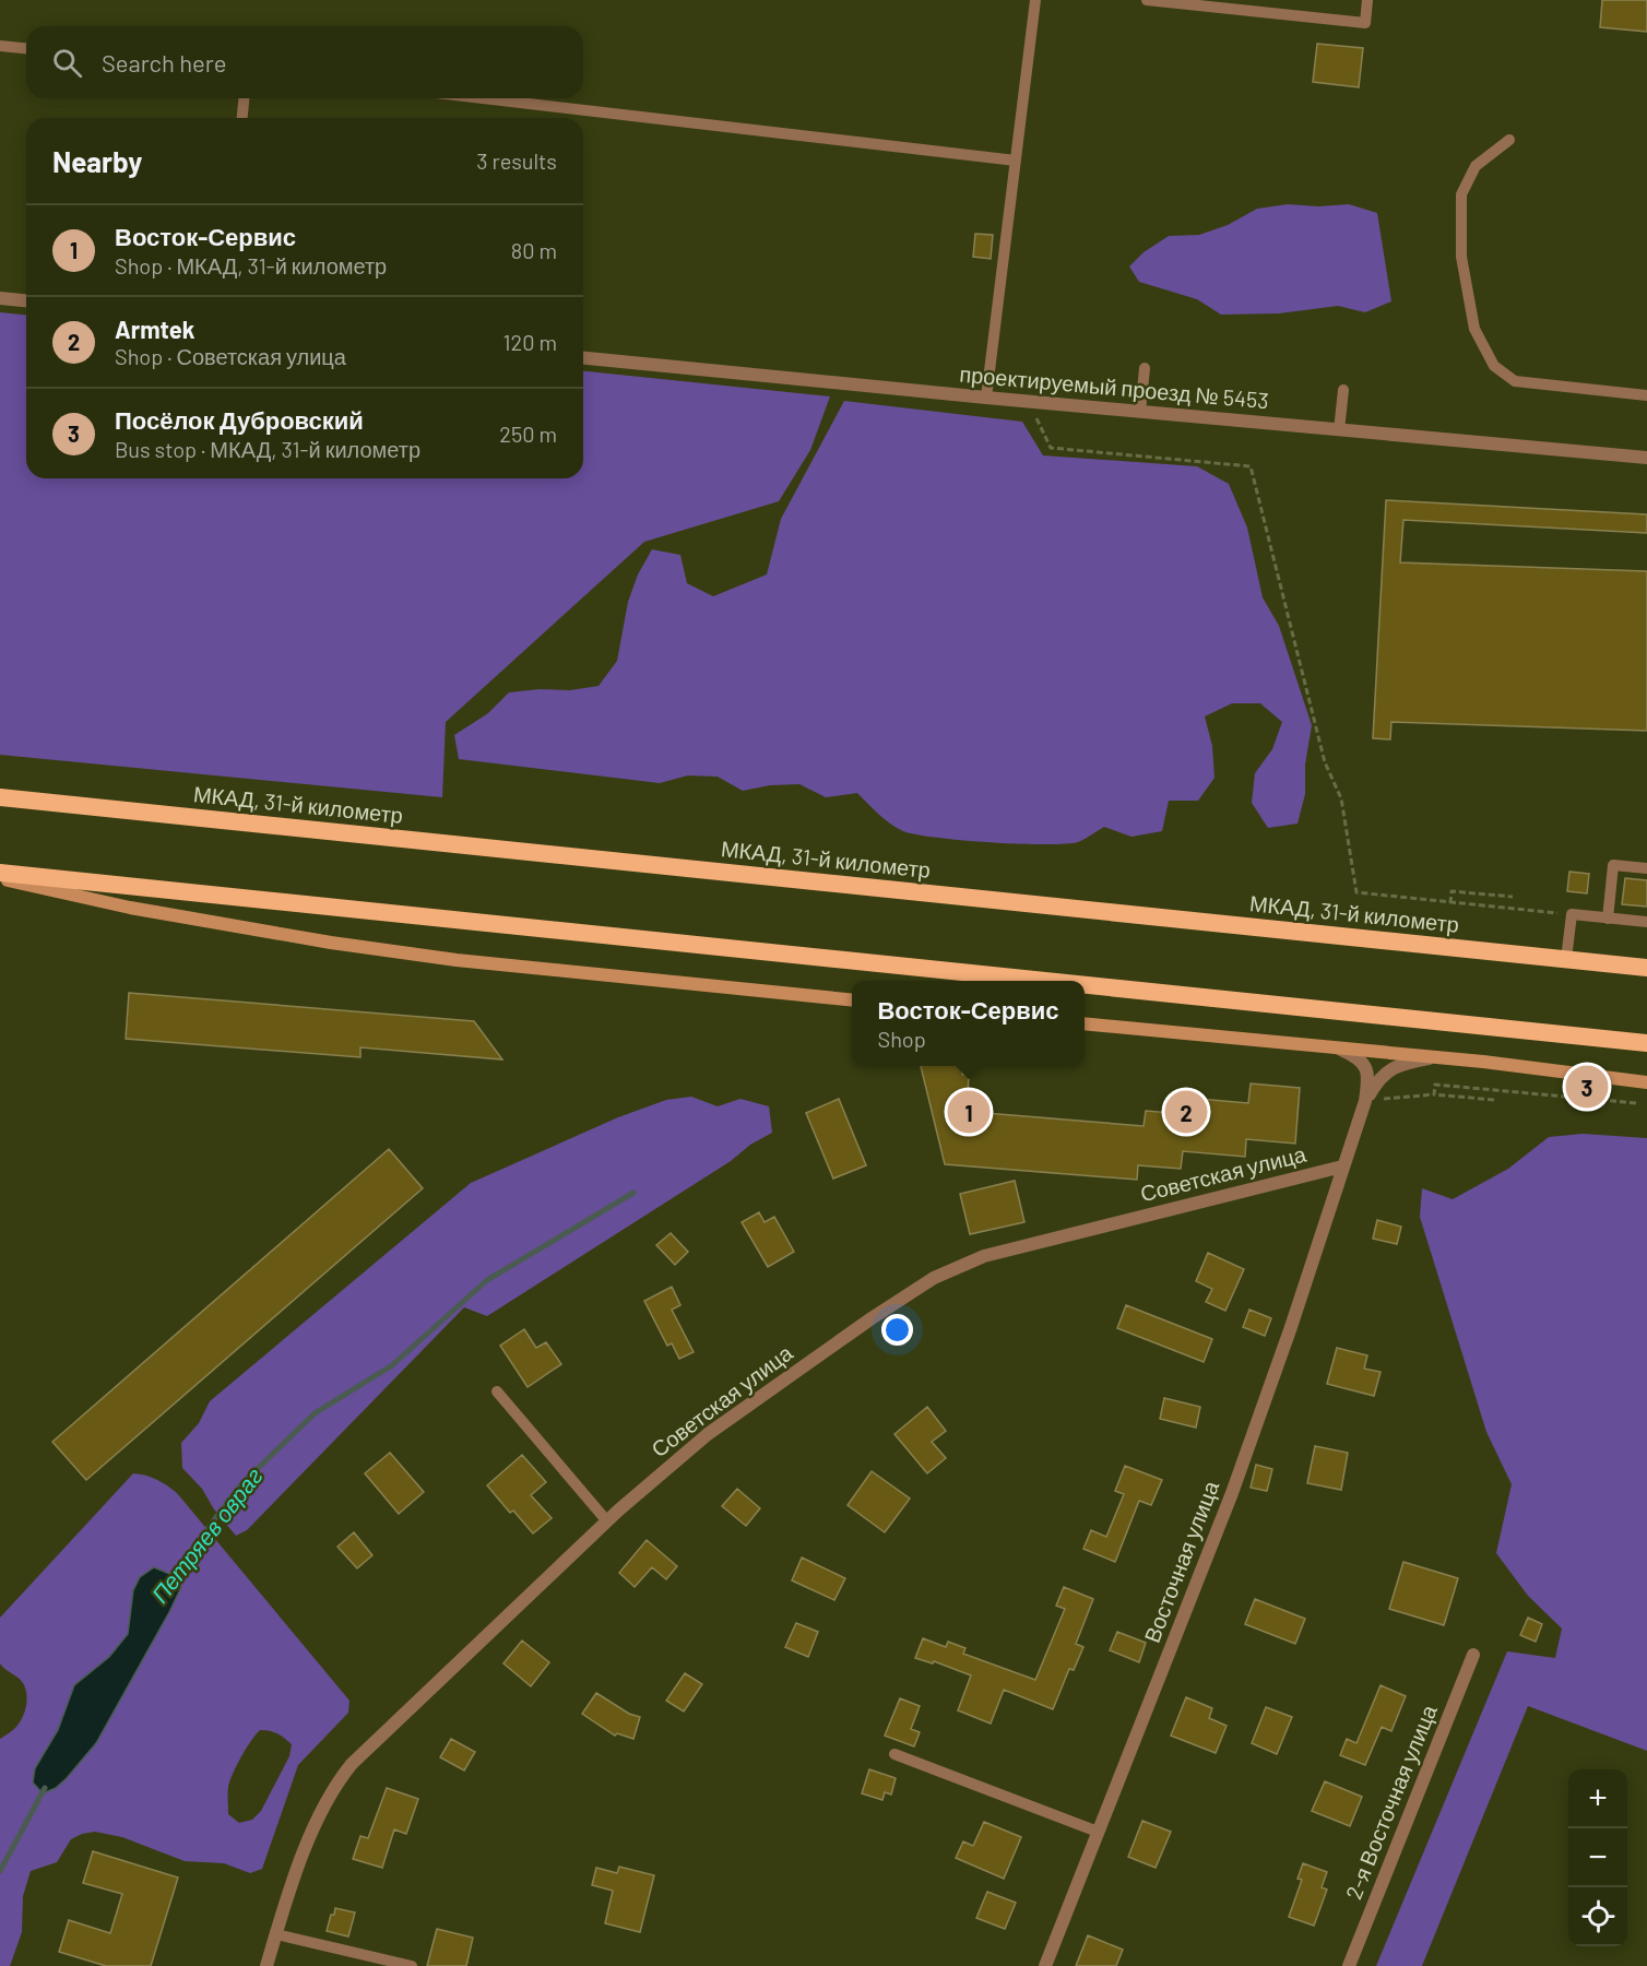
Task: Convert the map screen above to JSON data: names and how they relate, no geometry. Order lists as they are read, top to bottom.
{
  "streets": {
    "highway": ["МКАД, 31-й километр"],
    "street": [
      "проектируемый проезд № 5453",
      "Советская улица",
      "Восточная улица",
      "2-я Восточная улица"
    ]
  },
  "crossings": [
    ["Советская улица", "Восточная улица"]
  ],
  "water": ["Петряев овраг"],
  "page": {
    "search": "Search here",
    "heading": ["Nearby", "3 results"],
    "list": [
      {
        "mark": "1",
        "name": "Восток-Сервис",
        "note": "Shop · МКАД, 31-й километр",
        "value": "80 m"
      },
      {
        "mark": "2",
        "name": "Armtek",
        "note": "Shop · Советская улица",
        "value": "120 m"
      },
      {
        "mark": "3",
        "name": "Посёлок Дубровский",
        "note": "Bus stop · МКАД, 31-й километр",
        "value": "250 m"
      }
    ],
    "popup": ["Восток-Сервис", "Shop"],
    "pins": ["3", "1", "2"],
    "map_buttons": ["+", "−"]
  }
}
